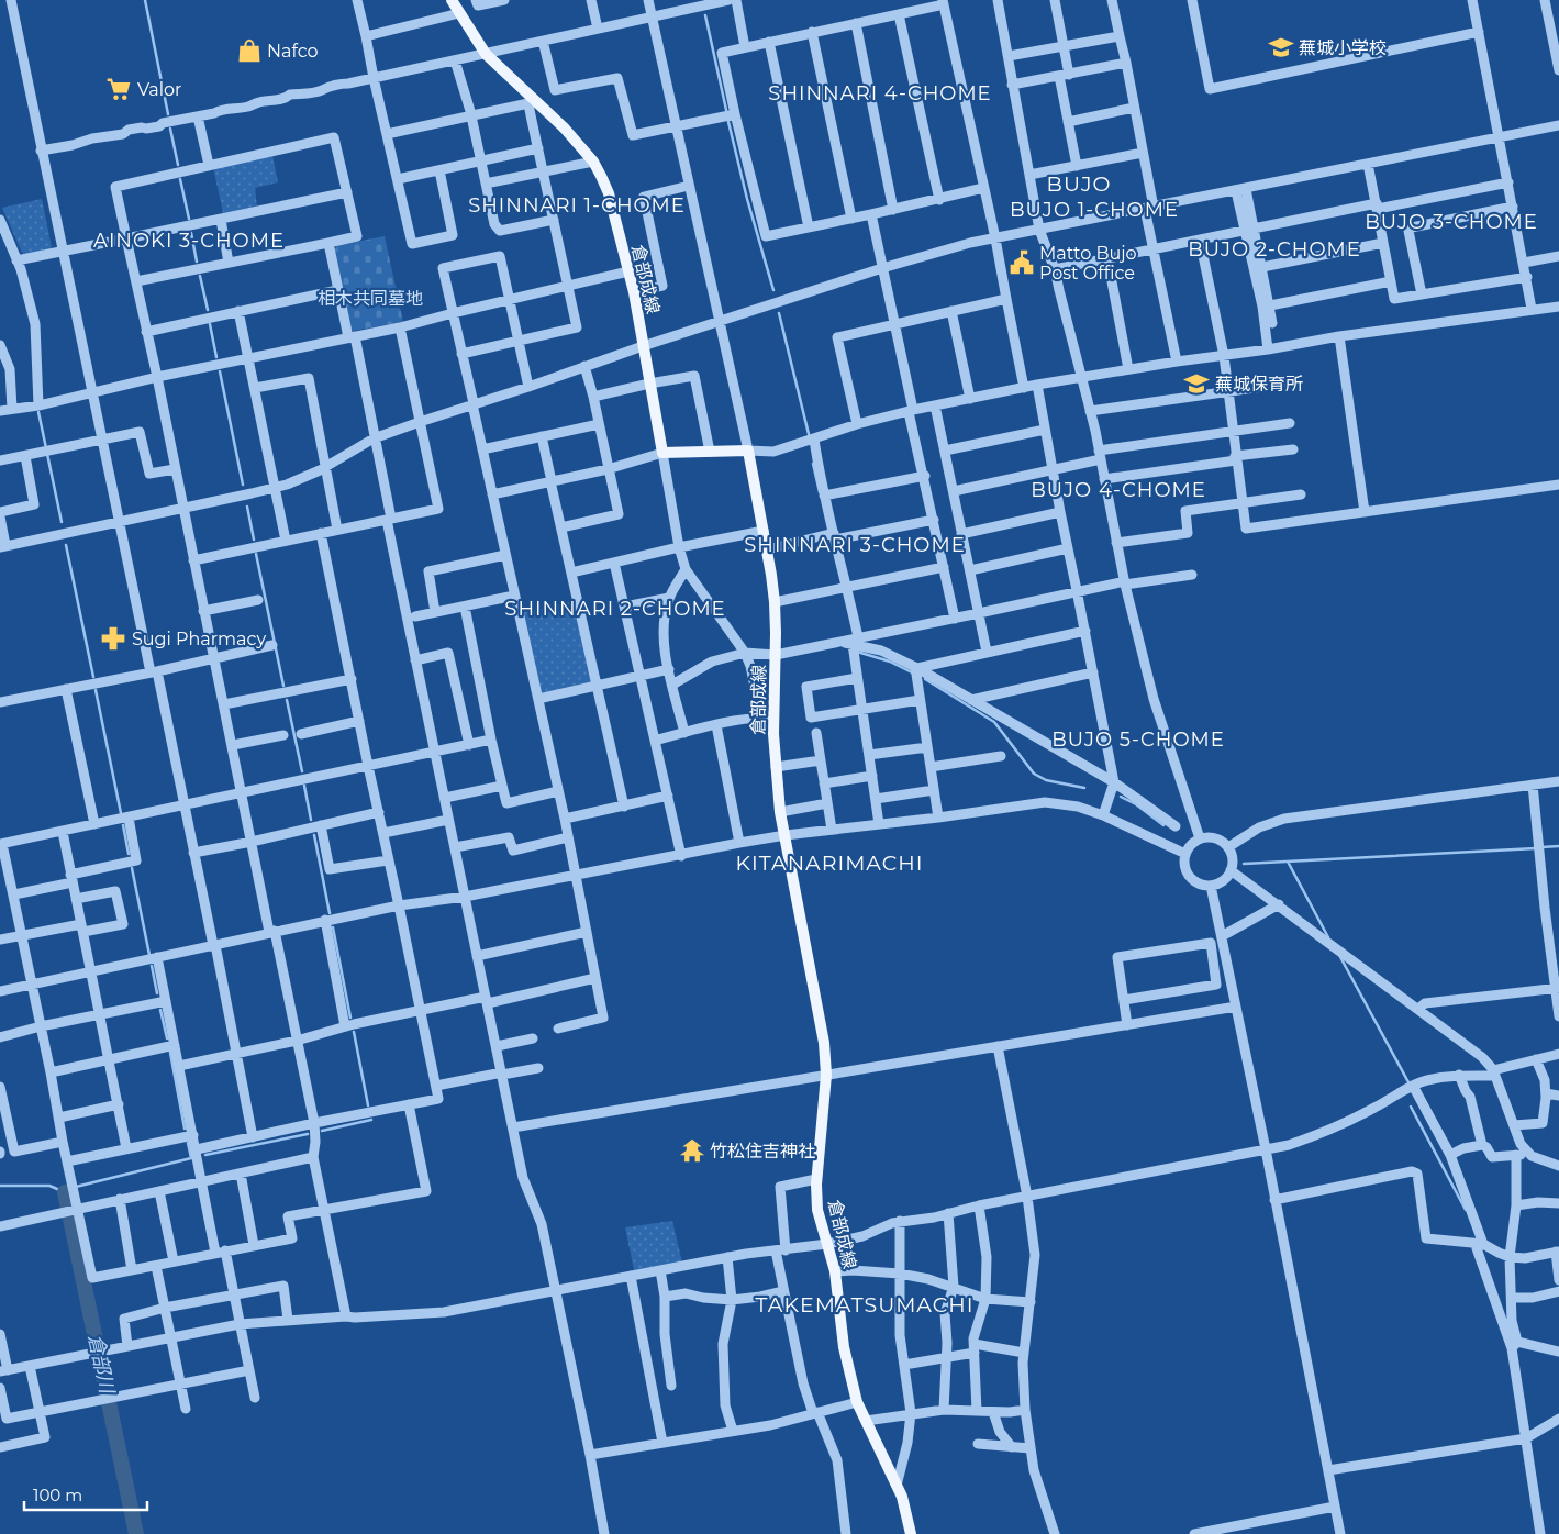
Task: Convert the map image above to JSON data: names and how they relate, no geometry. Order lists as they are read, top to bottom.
{
  "streets": {
    "main road": ["倉部成線"]
  },
  "districts": [
    "SHINNARI 4-CHOME",
    "BUJO",
    "SHINNARI 1-CHOME",
    "BUJO 1-CHOME",
    "BUJO 3-CHOME",
    "AINOKI 3-CHOME",
    "BUJO 2-CHOME",
    "BUJO 4-CHOME",
    "SHINNARI 3-CHOME",
    "SHINNARI 2-CHOME",
    "BUJO 5-CHOME",
    "KITANARIMACHI",
    "TAKEMATSUMACHI"
  ],
  "water": ["倉部川"],
  "parks": ["相木共同墓地"],
  "places": {
    "school or university": ["蕪城小学校", "蕪城保育所"],
    "shop": ["Nafco"],
    "supermarket": ["Valor"],
    "public building": ["Matto Bujo Post Office"],
    "pharmacy": ["Sugi Pharmacy"],
    "temple": ["竹松住吉神社"]
  },
  "scale_bar": "100 m"
}
